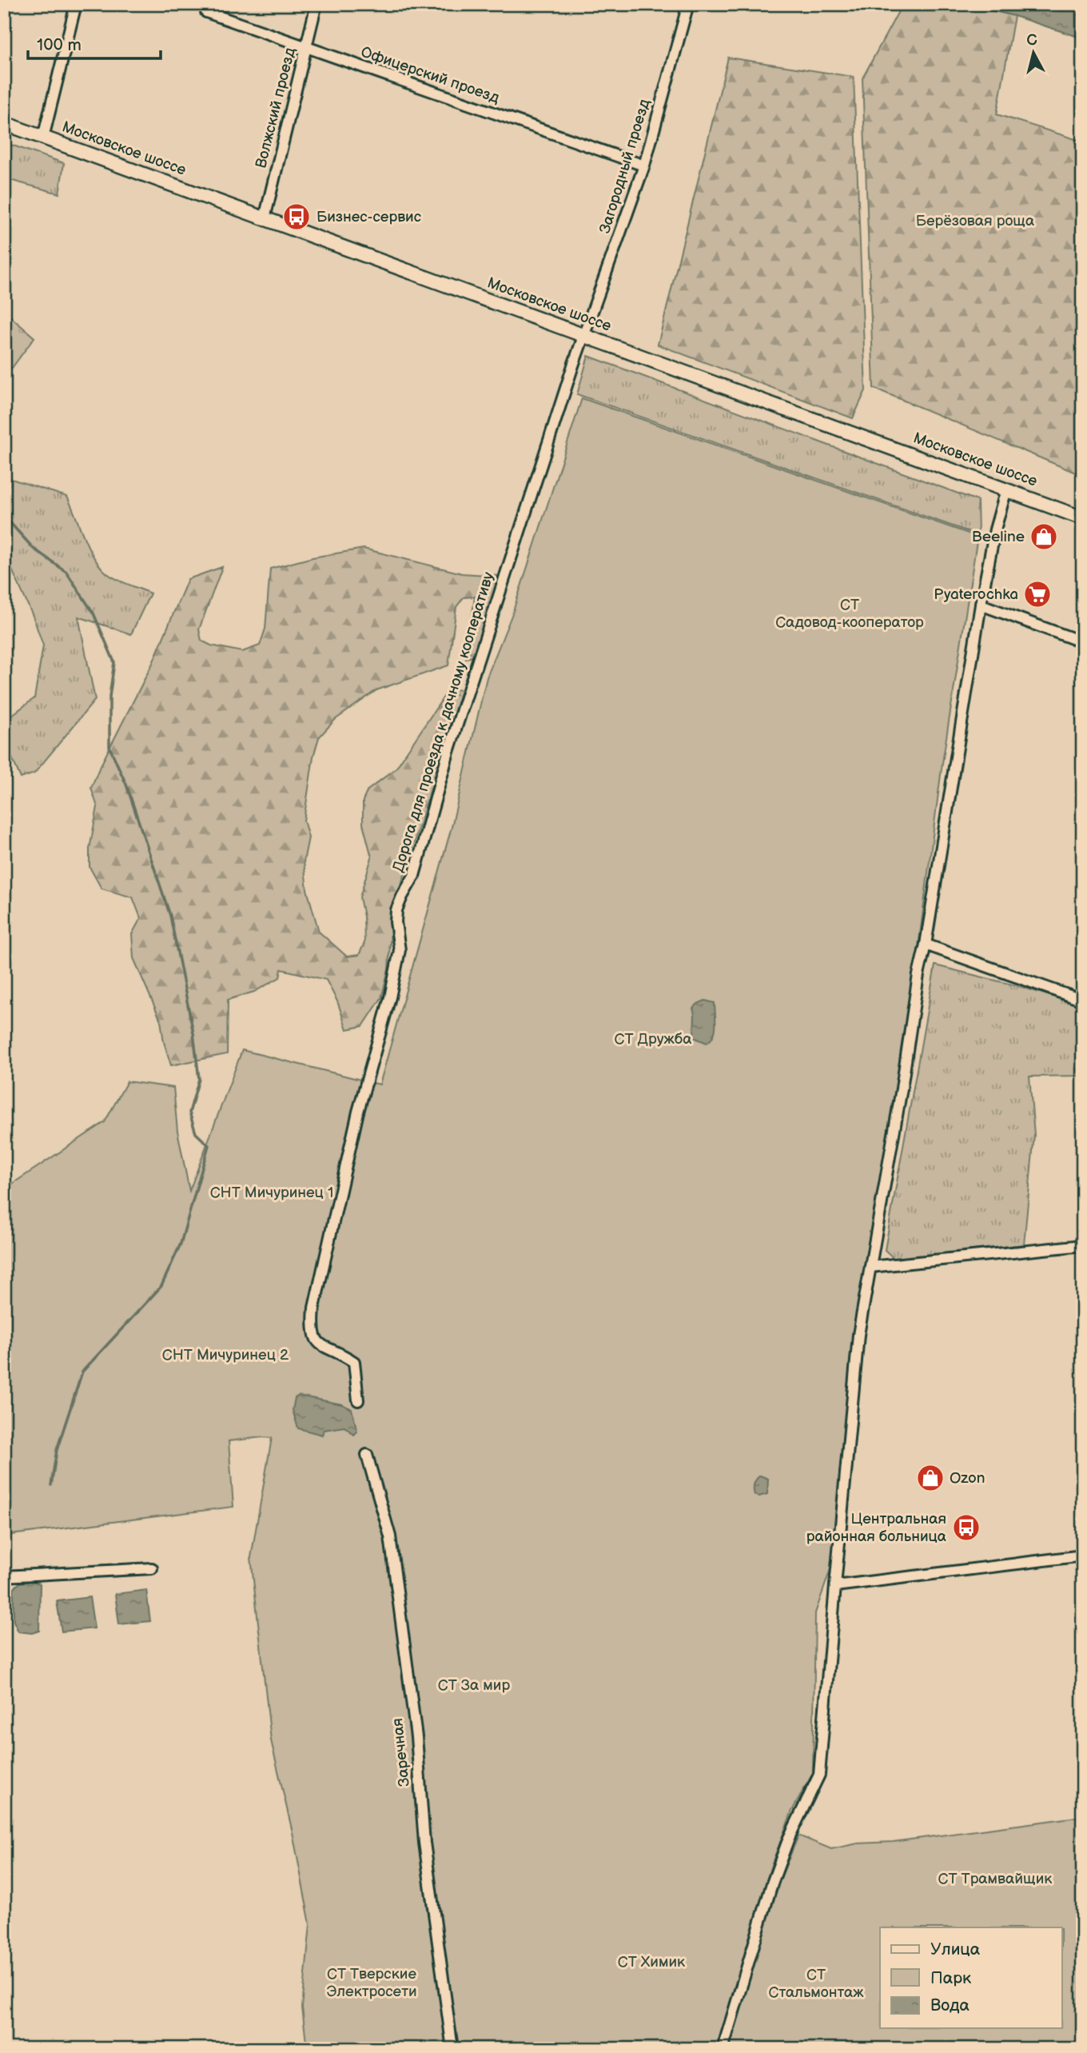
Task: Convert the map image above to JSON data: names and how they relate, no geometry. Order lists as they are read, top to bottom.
{
  "streets": {
    "main road": ["Московское шоссе"],
    "street": [
      "Офицерский проезд",
      "Волжский проезд",
      "Загородный проезд",
      "Дорога для проезда к дачному кооперативу",
      "Заречная"
    ]
  },
  "crossings": [
    ["Офицерский проезд", "Волжский проезд"],
    ["Офицерский проезд", "Загородный проезд"],
    ["Волжский проезд", "Московское шоссе"],
    ["Московское шоссе", "Загородный проезд"],
    ["Московское шоссе", "Дорога для проезда к дачному кооперативу"],
    ["Загородный проезд", "Дорога для проезда к дачному кооперативу"]
  ],
  "parks": [
    "Берёзовая роща",
    "СТ Садовод-кооператор",
    "СТ Дружба",
    "СНТ Мичуринец 1",
    "СНТ Мичуринец 2",
    "СТ За мир",
    "СТ Трамвайщик",
    "СТ Химик",
    "СТ Тверские Электросети",
    "СТ Стальмонтаж"
  ],
  "places": {
    "bus stop": ["Бизнес-сервис", "Центральная районная больница"],
    "shop": ["Beeline", "Ozon"],
    "supermarket": ["Pyaterochka"]
  },
  "legend": ["Улица", "Парк", "Вода"],
  "scale_bar": "100 m",
  "north": "top"
}
